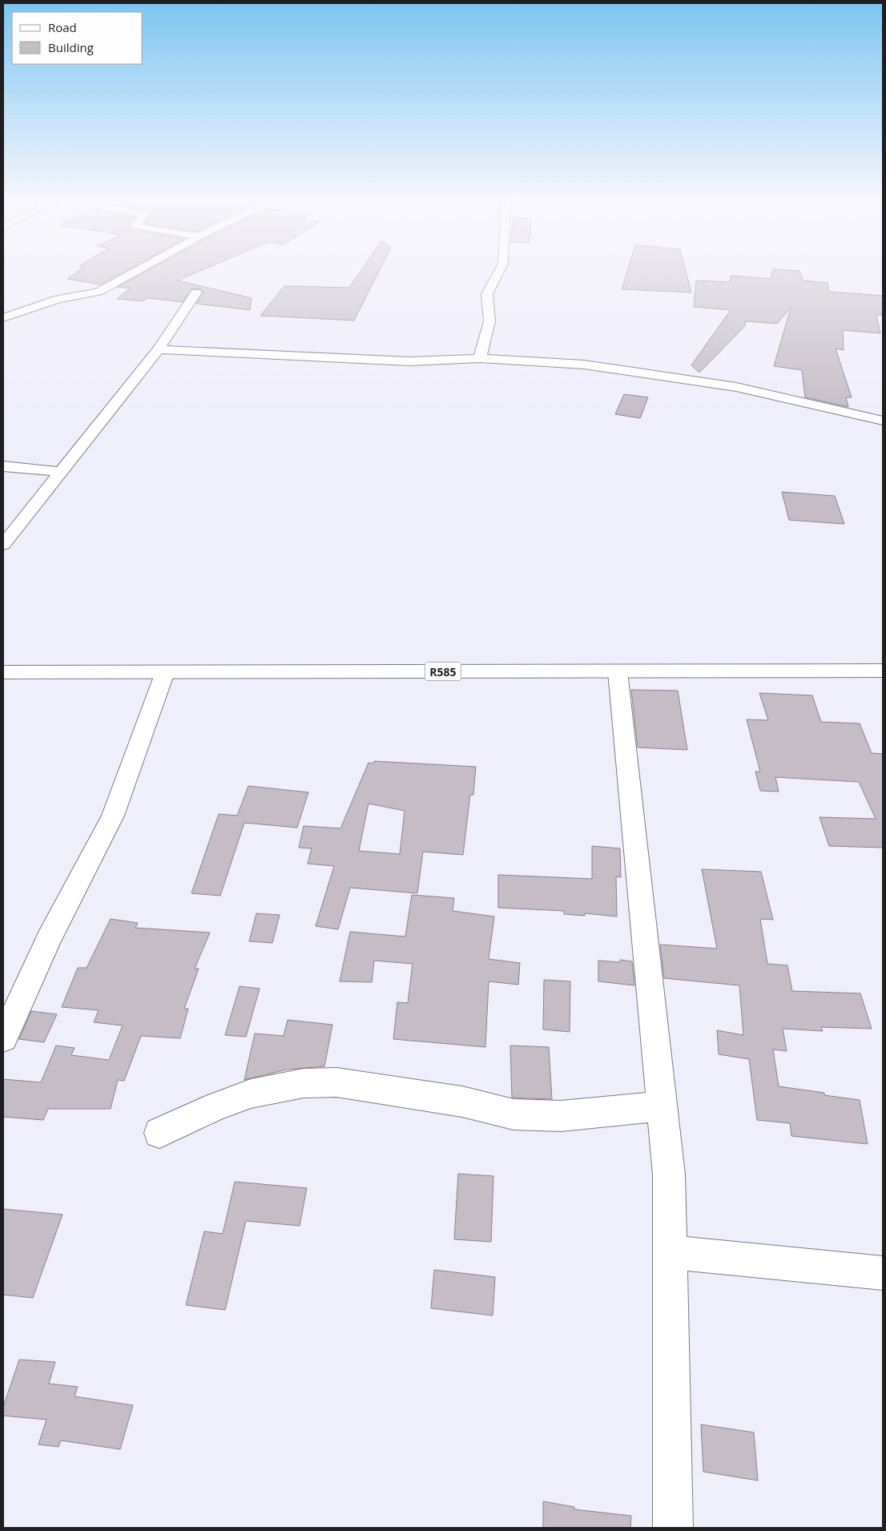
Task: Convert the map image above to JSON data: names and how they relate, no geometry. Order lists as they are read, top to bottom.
{
  "streets": {
    "street": ["R585"]
  },
  "legend": ["Road", "Building"]
}
